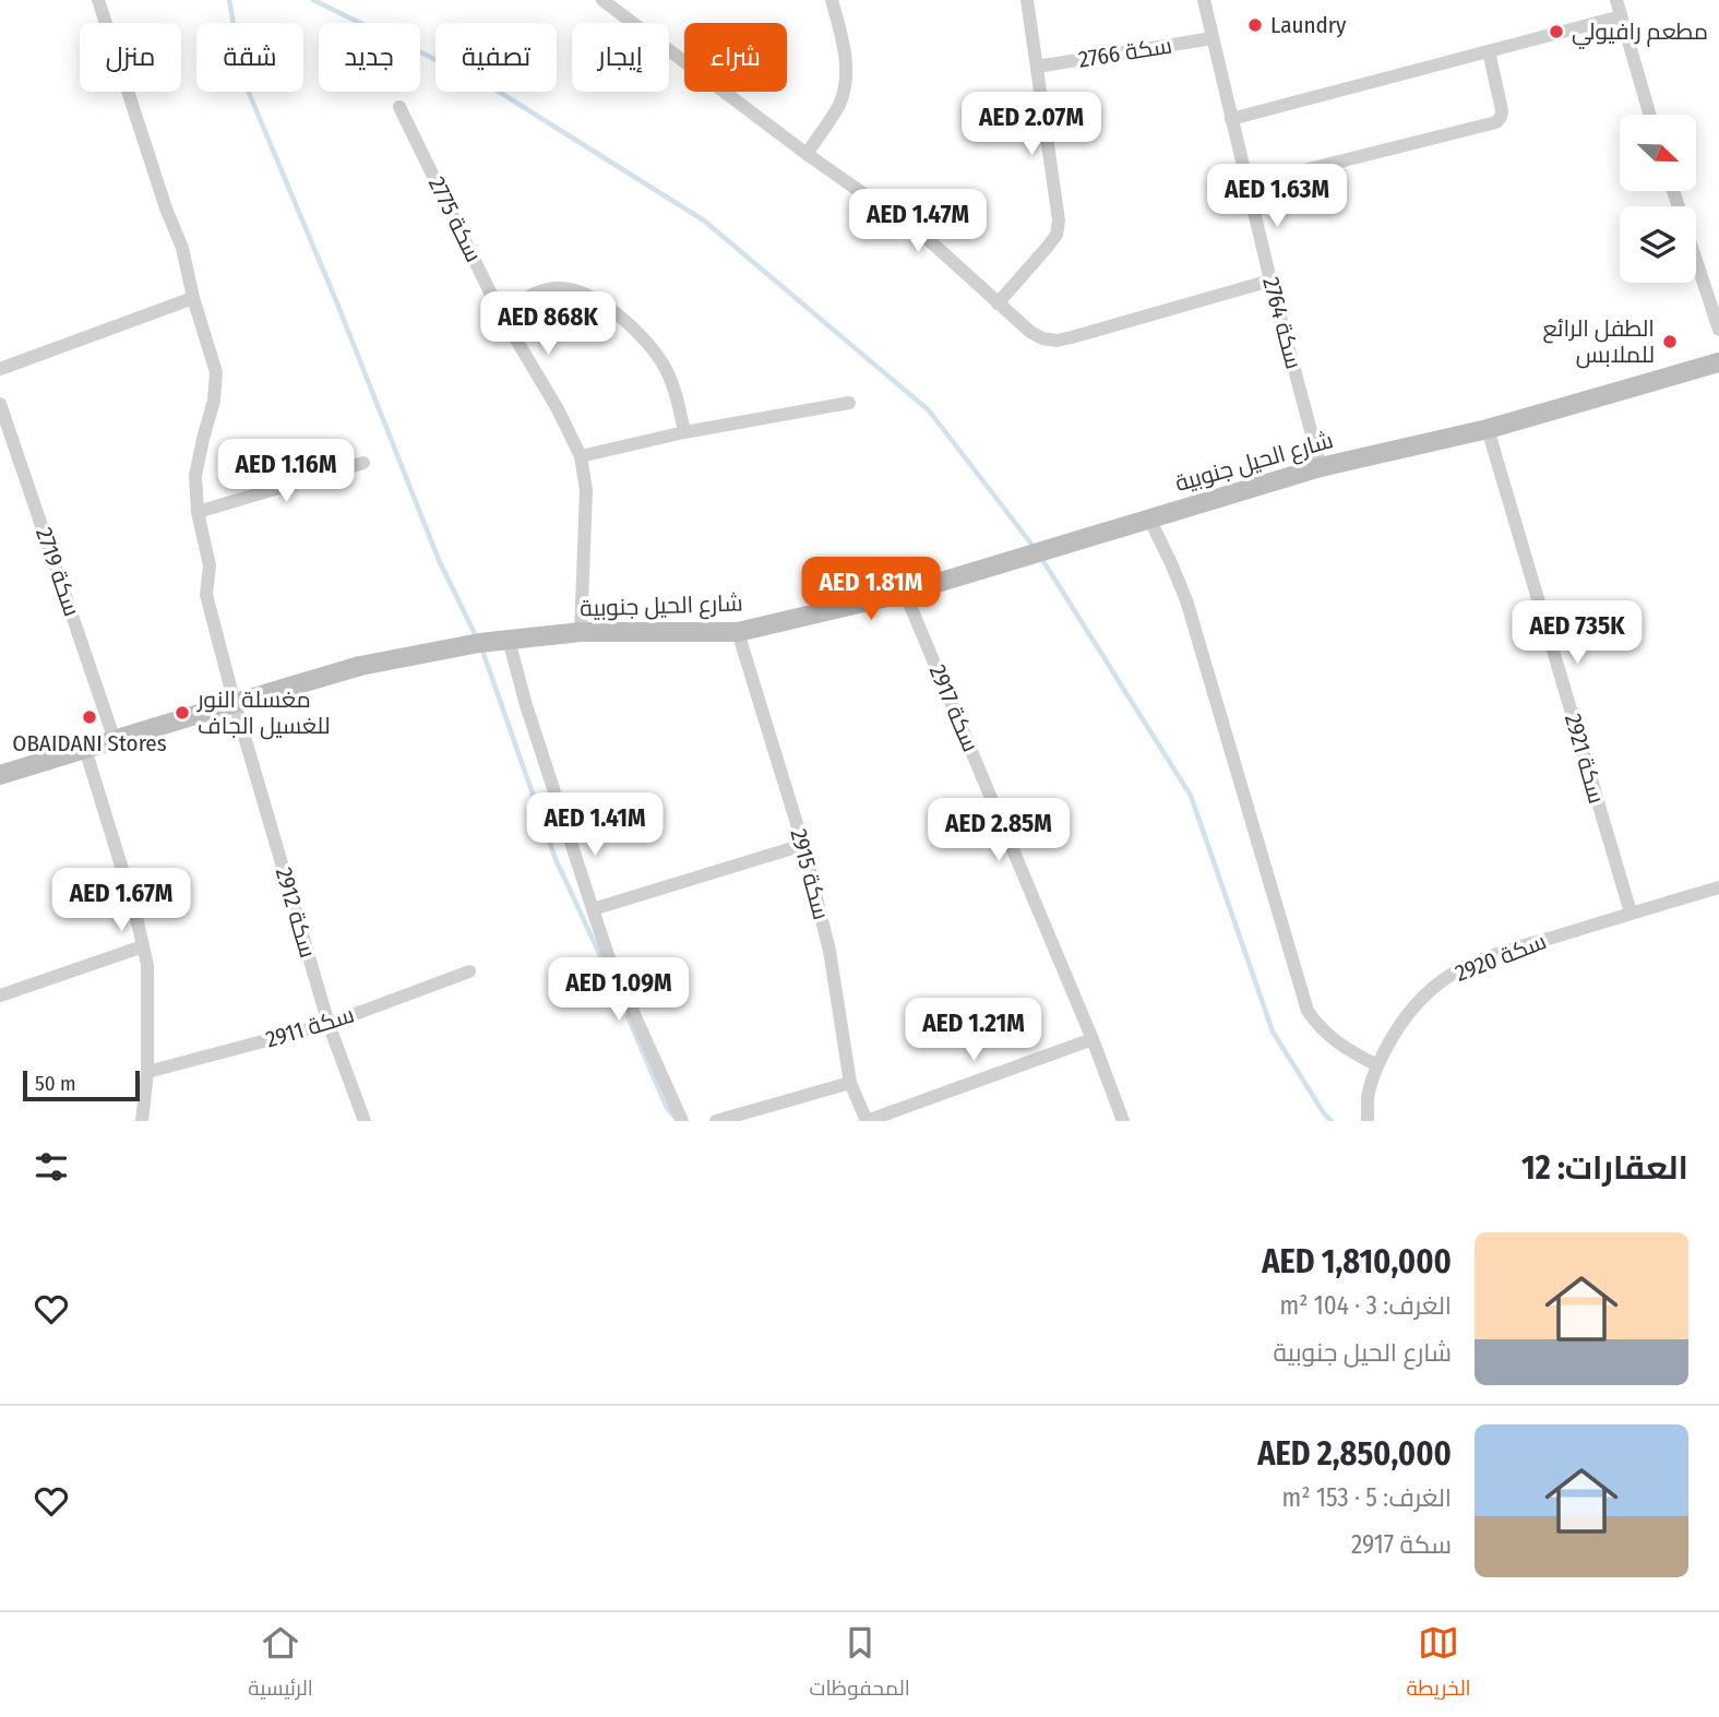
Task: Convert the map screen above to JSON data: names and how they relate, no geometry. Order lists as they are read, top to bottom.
{
  "streets": {
    "street": [
      "سكة 2766",
      "سكة 2775",
      "سكة 2764",
      "شارع الحيل جنوبية",
      "سكة 2719",
      "سكة 2917",
      "سكة 2921",
      "سكة 2915",
      "سكة 2912",
      "سكة 2920",
      "سكة 2911"
    ]
  },
  "crossings": [
    ["سكة 2766", "سكة 2764"],
    ["سكة 2775", "شارع الحيل جنوبية"],
    ["سكة 2764", "شارع الحيل جنوبية"],
    ["شارع الحيل جنوبية", "سكة 2719"],
    ["شارع الحيل جنوبية", "سكة 2917"],
    ["شارع الحيل جنوبية", "سكة 2921"],
    ["شارع الحيل جنوبية", "سكة 2915"],
    ["شارع الحيل جنوبية", "سكة 2912"],
    ["سكة 2921", "سكة 2920"],
    ["سكة 2912", "سكة 2911"]
  ],
  "places": [
    "Laundry",
    "مطعم رافيولي",
    "الطفل الرائع للملابس",
    "مغسلة النور للغسيل الجاف",
    "OBAIDANI Stores"
  ],
  "scale_bar": "50 m",
  "north": "bottom right",
  "page": {
    "chip": [
      "شراء",
      "إيجار",
      "تصفية",
      "جديد",
      "شقة",
      "منزل"
    ],
    "price": [
      "AED 2.07M",
      "AED 1.63M",
      "AED 1.47M",
      "AED 868K",
      "AED 1.16M",
      "AED 1.81M",
      "AED 735K",
      "AED 1.41M",
      "AED 2.85M",
      "AED 1.67M",
      "AED 1.09M",
      "AED 1.21M"
    ],
    "scale": "50 m",
    "heading": "العقارات: 12",
    "list": [
      {
        "name": "AED 1,810,000",
        "note": "الغرف: 3 · 104 m² · شارع الحيل جنوبية"
      },
      {
        "name": "AED 2,850,000",
        "note": "الغرف: 5 · 153 m² · سكة 2917"
      }
    ],
    "tabs": ["الخريطة", "المحفوظات", "الرئيسية"]
  }
}
